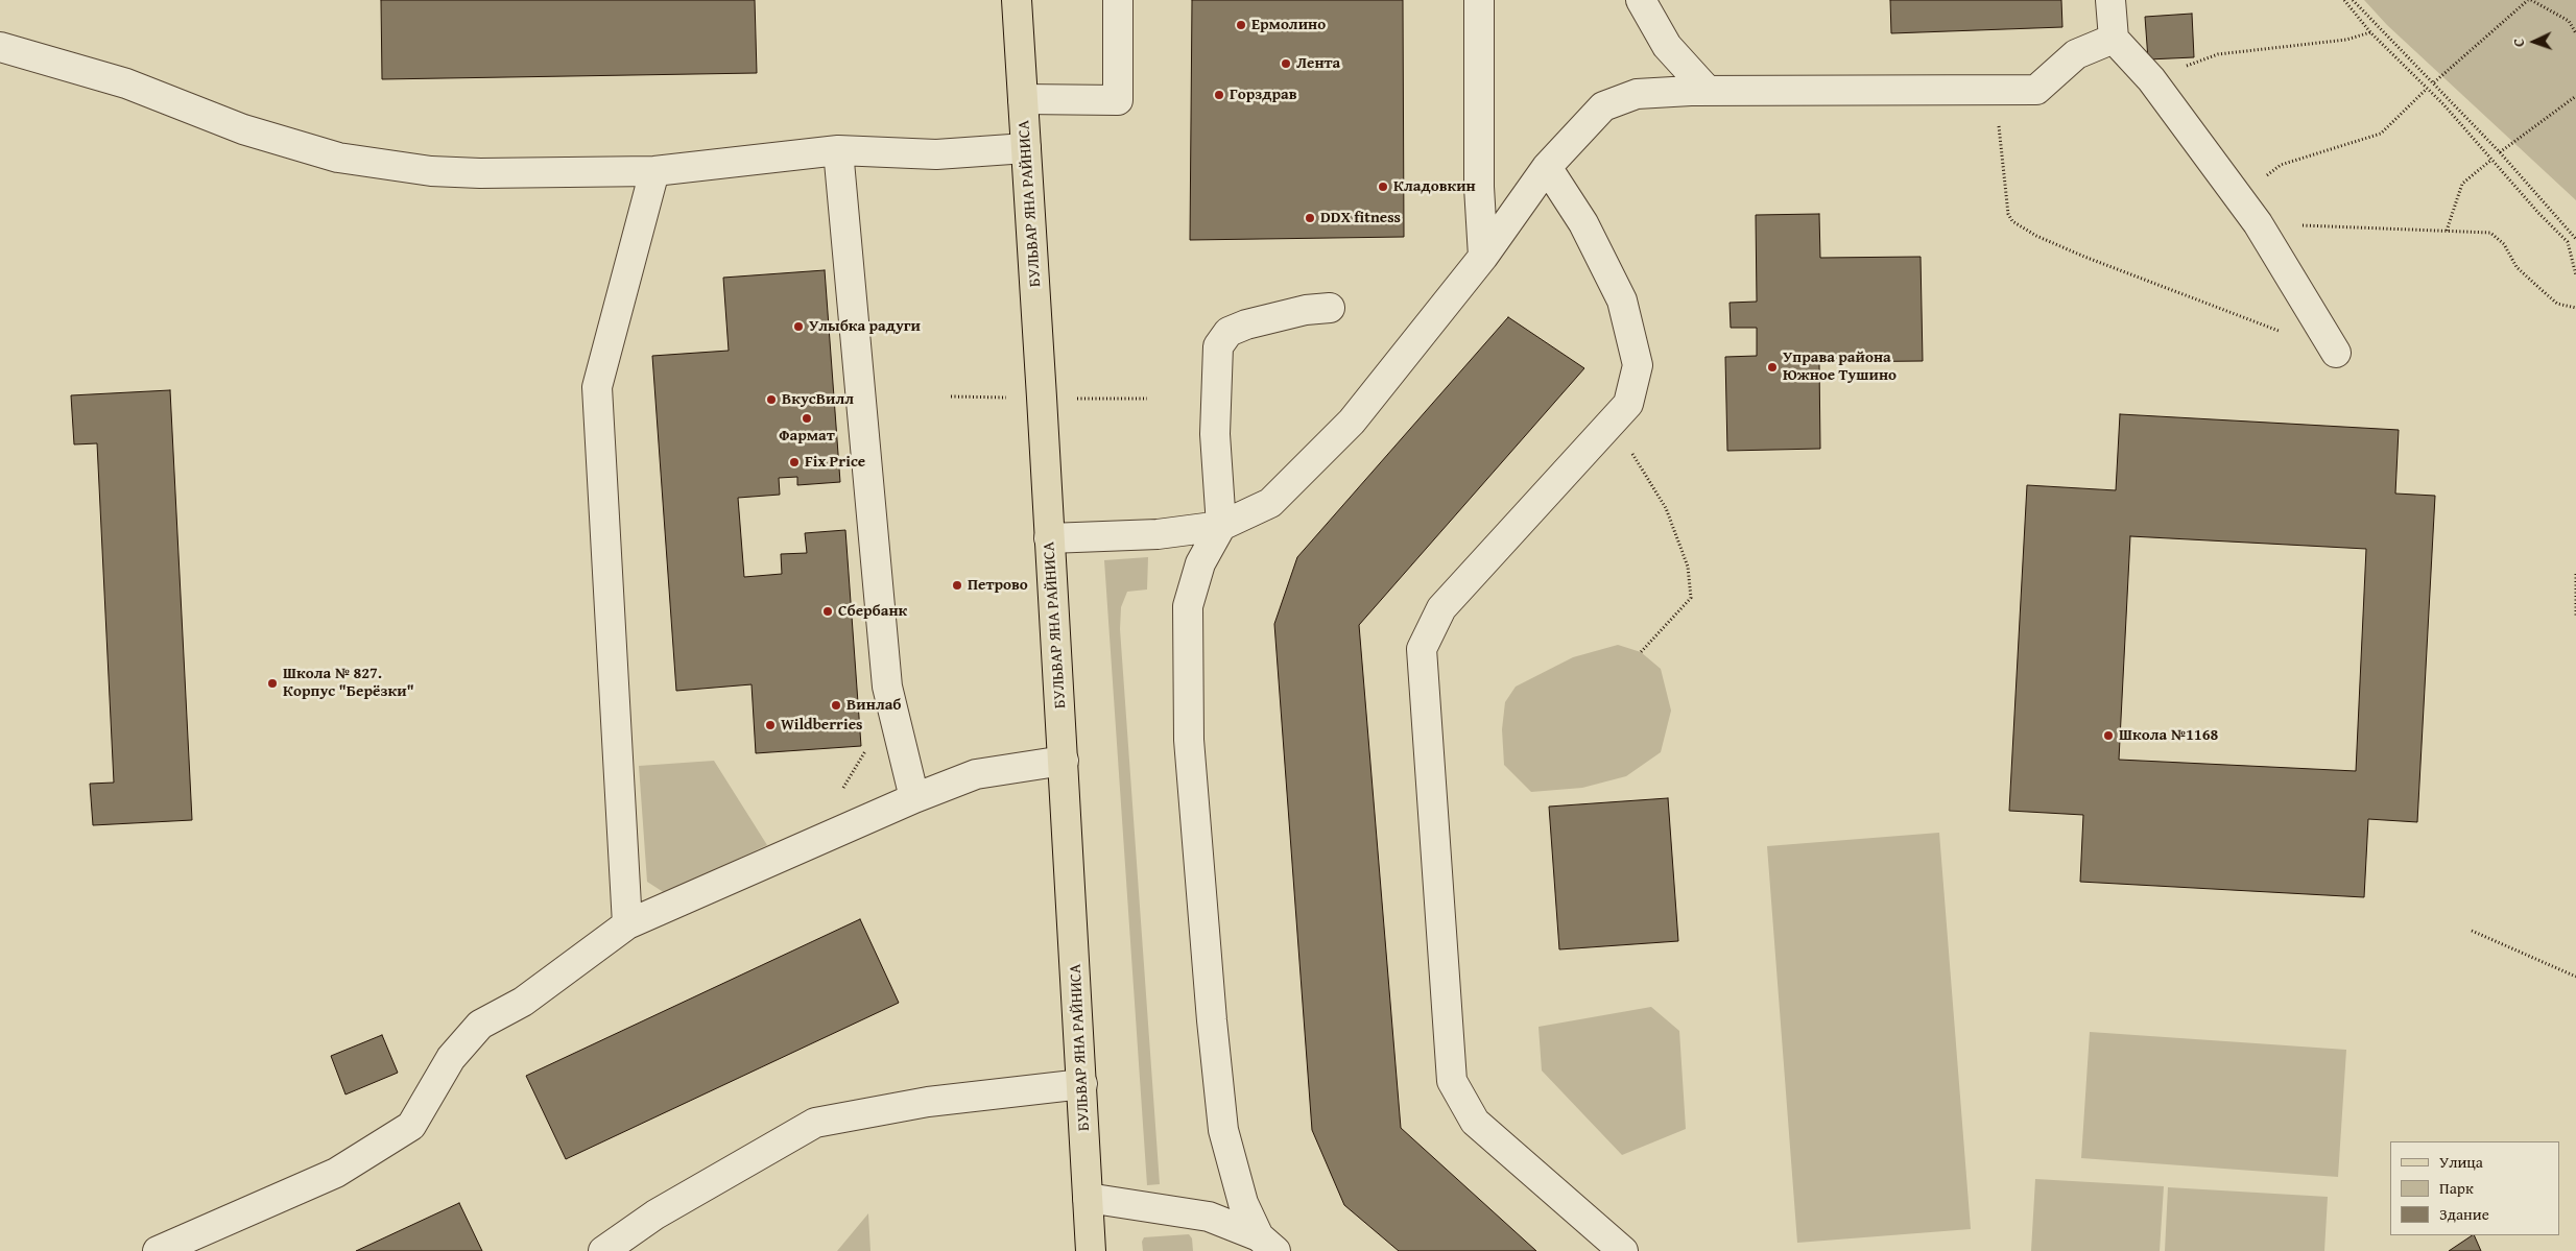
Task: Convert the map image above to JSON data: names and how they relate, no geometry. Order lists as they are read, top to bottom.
{
  "streets": {
    "main road": ["БУЛЬВАР ЯНА РАЙНИСА"]
  },
  "places": [
    "Ермолино",
    "Лента",
    "Горздрав",
    "Кладовкин",
    "DDX fitness",
    "Улыбка радуги",
    "Управа района Южное Тушино",
    "ВкусВилл",
    "Фармат",
    "Fix Price",
    "Петрово",
    "Сбербанк",
    "Школа № 827. Корпус \"Берёзки\"",
    "Винлаб",
    "Wildberries",
    "Школа №1168"
  ],
  "legend": ["Улица", "Парк", "Здание"],
  "north": "left"
}
